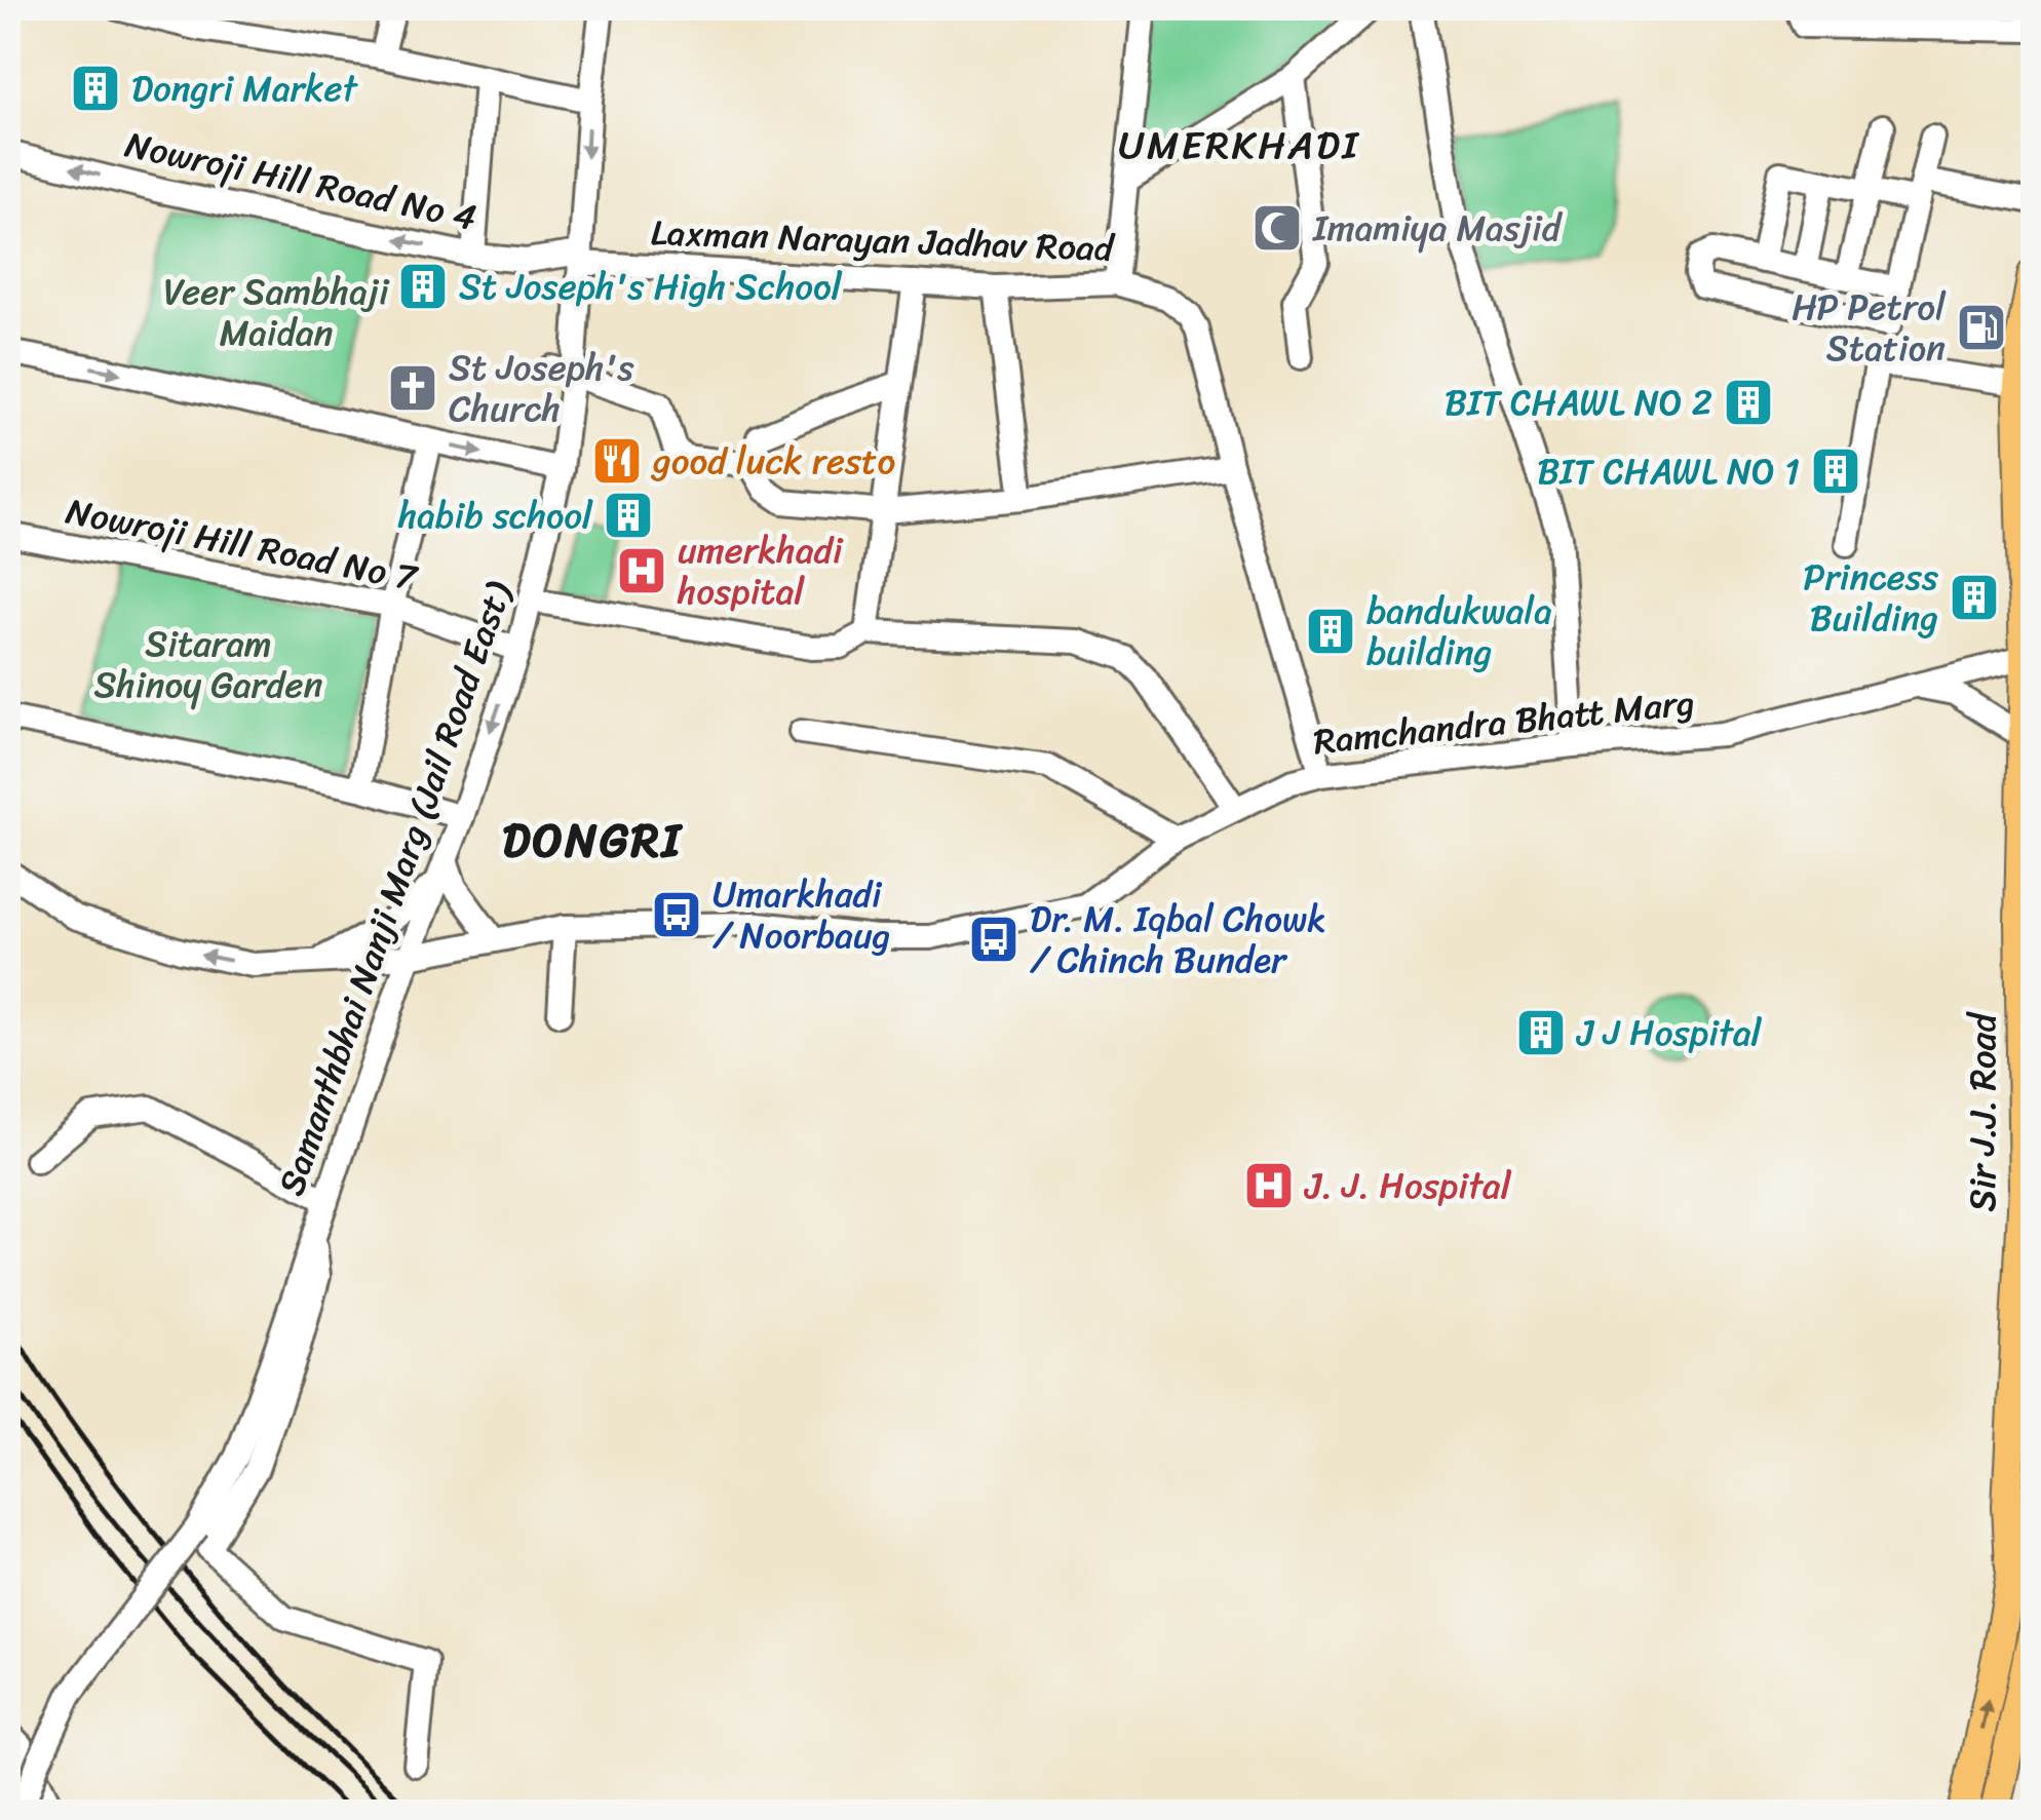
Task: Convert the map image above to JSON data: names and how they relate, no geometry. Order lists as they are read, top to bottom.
{
  "streets": {
    "main road": ["Sir J.J. Road"],
    "street": [
      "Nowroji Hill Road No 4",
      "Laxman Narayan Jadhav Road",
      "Nowroji Hill Road No 7",
      "Ramchandra Bhatt Marg",
      "Samanthbhai Nanji Marg (Jail Road East)"
    ]
  },
  "crossings": [
    ["Nowroji Hill Road No 4", "Laxman Narayan Jadhav Road"],
    ["Nowroji Hill Road No 4", "Samanthbhai Nanji Marg (Jail Road East)"],
    ["Laxman Narayan Jadhav Road", "Ramchandra Bhatt Marg"],
    ["Laxman Narayan Jadhav Road", "Samanthbhai Nanji Marg (Jail Road East)"],
    ["Nowroji Hill Road No 7", "Samanthbhai Nanji Marg (Jail Road East)"],
    ["Ramchandra Bhatt Marg", "Samanthbhai Nanji Marg (Jail Road East)"],
    ["Ramchandra Bhatt Marg", "Sir J.J. Road"]
  ],
  "districts": ["UMERKHADI", "DONGRI"],
  "parks": ["Veer Sambhaji Maidan", "Sitaram Shinoy Garden"],
  "places": {
    "building": [
      "Dongri Market",
      "St Joseph's High School",
      "BIT CHAWL NO 2",
      "BIT CHAWL NO 1",
      "habib school",
      "Princess Building",
      "bandukwala building",
      "J J Hospital"
    ],
    "mosque": ["Imamiya Masjid"],
    "fuel station": ["HP Petrol Station"],
    "church": ["St Joseph's Church"],
    "restaurant": ["good luck resto"],
    "hospital": ["umerkhadi hospital", "J. J. Hospital"],
    "bus stop": ["Umarkhadi / Noorbaug", "Dr. M. Iqbal Chowk / Chinch Bunder"]
  }
}
